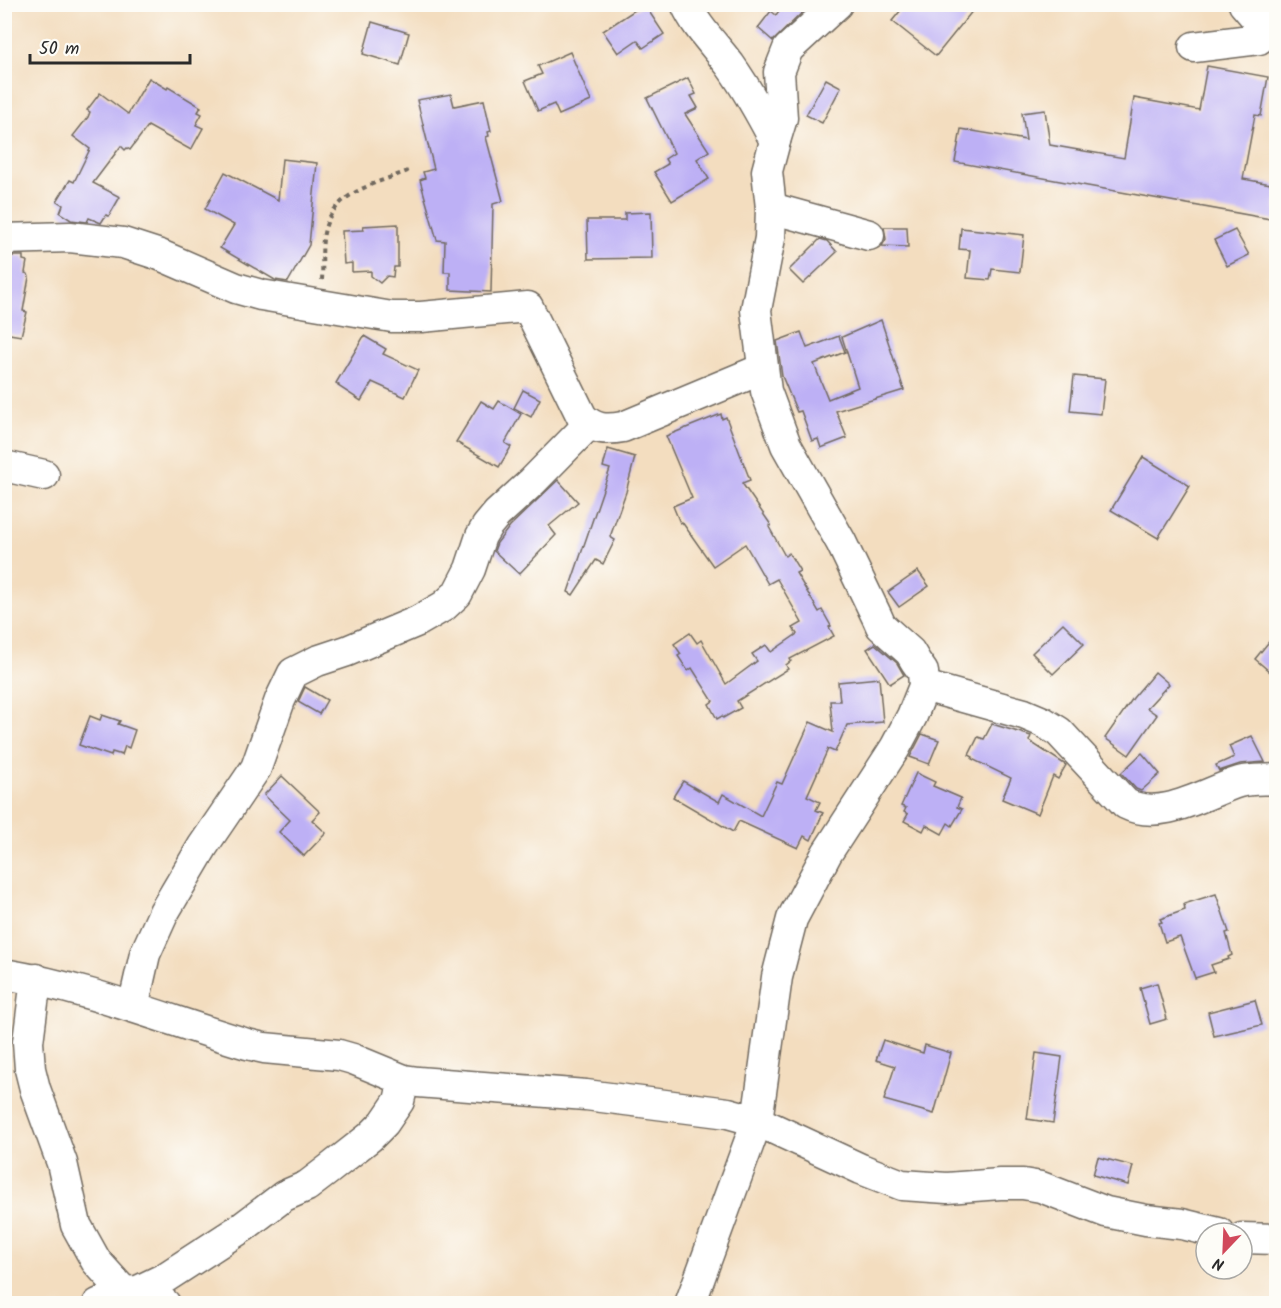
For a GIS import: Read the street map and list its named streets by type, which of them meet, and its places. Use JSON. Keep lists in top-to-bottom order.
{
  "scale_bar": "50 m",
  "north": "bottom left"
}
